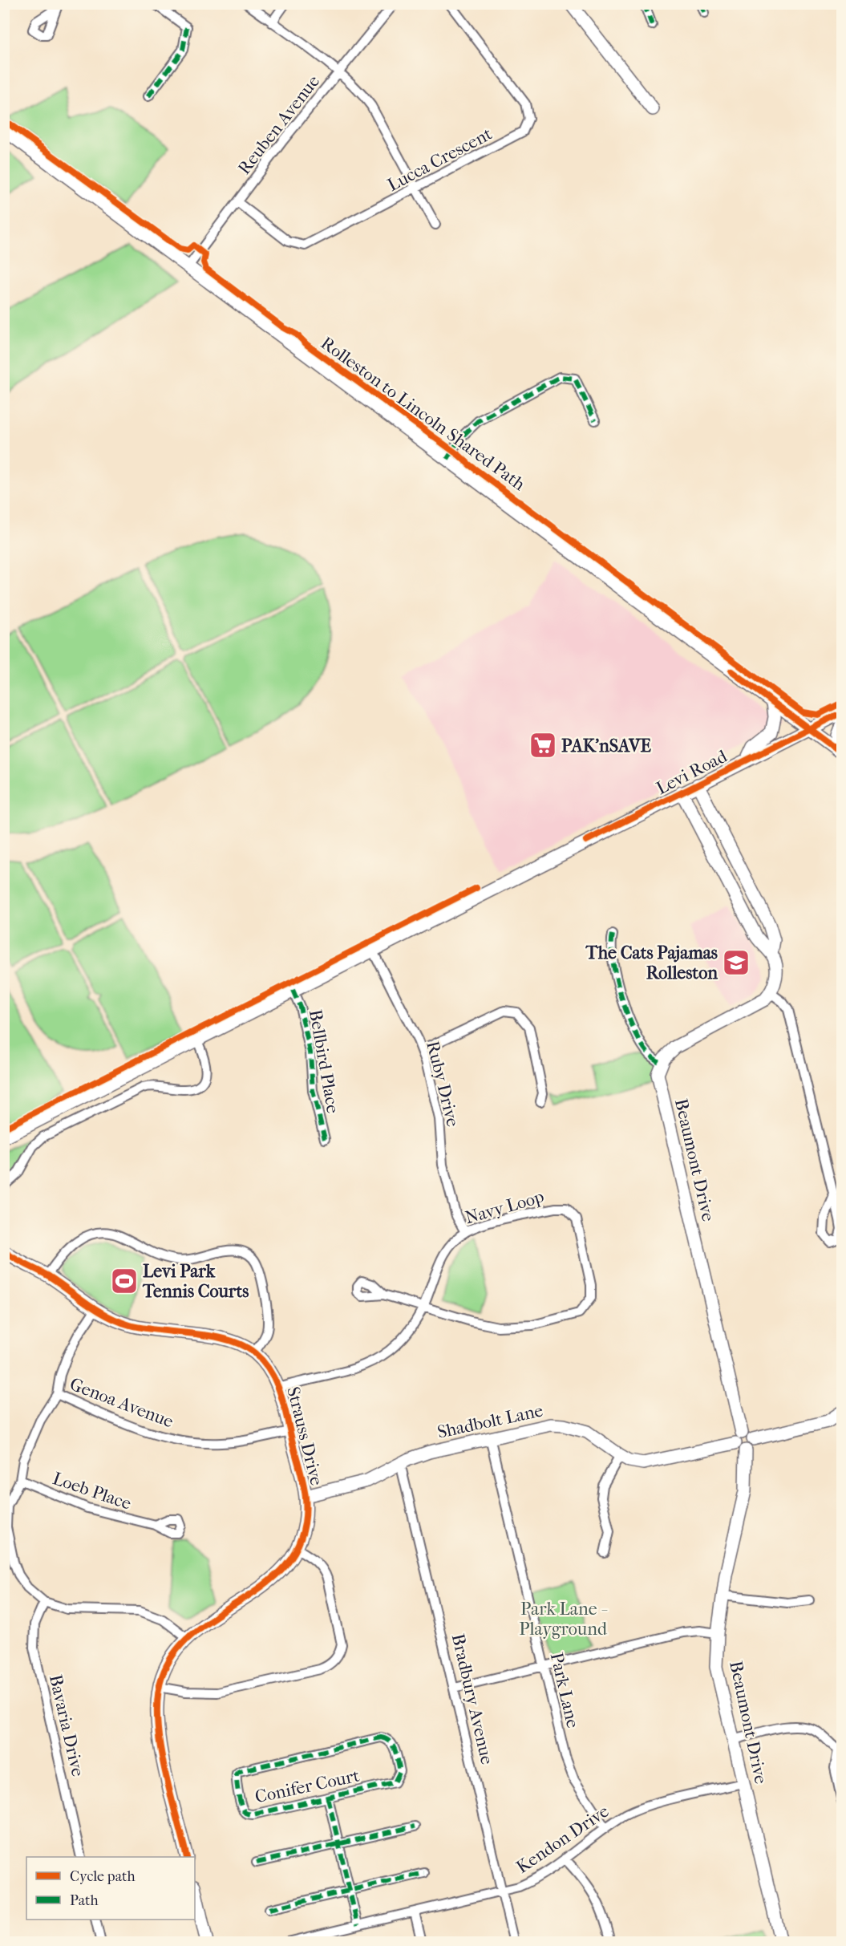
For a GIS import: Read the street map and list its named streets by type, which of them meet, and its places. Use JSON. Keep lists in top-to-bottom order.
{
  "streets": {
    "street": [
      "Reuben Avenue",
      "Lucca Crescent",
      "Levi Road",
      "Bellbird Place",
      "Ruby Drive",
      "Beaumont Drive",
      "Navy Loop",
      "Genoa Avenue",
      "Shadbolt Lane",
      "Strauss Drive",
      "Loeb Place",
      "Park Lane",
      "Bradbury Avenue",
      "Bavaria Drive",
      "Conifer Court",
      "Kendon Drive"
    ],
    "cycle path": ["Rolleston to Lincoln Shared Path"]
  },
  "crossings": [
    ["Reuben Avenue", "Lucca Crescent"],
    ["Levi Road", "Bellbird Place"],
    ["Levi Road", "Ruby Drive"],
    ["Ruby Drive", "Navy Loop"],
    ["Beaumont Drive", "Shadbolt Lane"],
    ["Beaumont Drive", "Kendon Drive"],
    ["Navy Loop", "Strauss Drive"],
    ["Genoa Avenue", "Strauss Drive"],
    ["Shadbolt Lane", "Strauss Drive"],
    ["Shadbolt Lane", "Park Lane"],
    ["Shadbolt Lane", "Bradbury Avenue"],
    ["Park Lane", "Kendon Drive"],
    ["Bradbury Avenue", "Kendon Drive"]
  ],
  "parks": ["Park Lane - Playground"],
  "places": {
    "supermarket": ["PAK'nSAVE"],
    "school or university": ["The Cats Pajamas Rolleston"],
    "sports": ["Levi Park Tennis Courts"]
  },
  "legend": ["Cycle path", "Path"]
}
